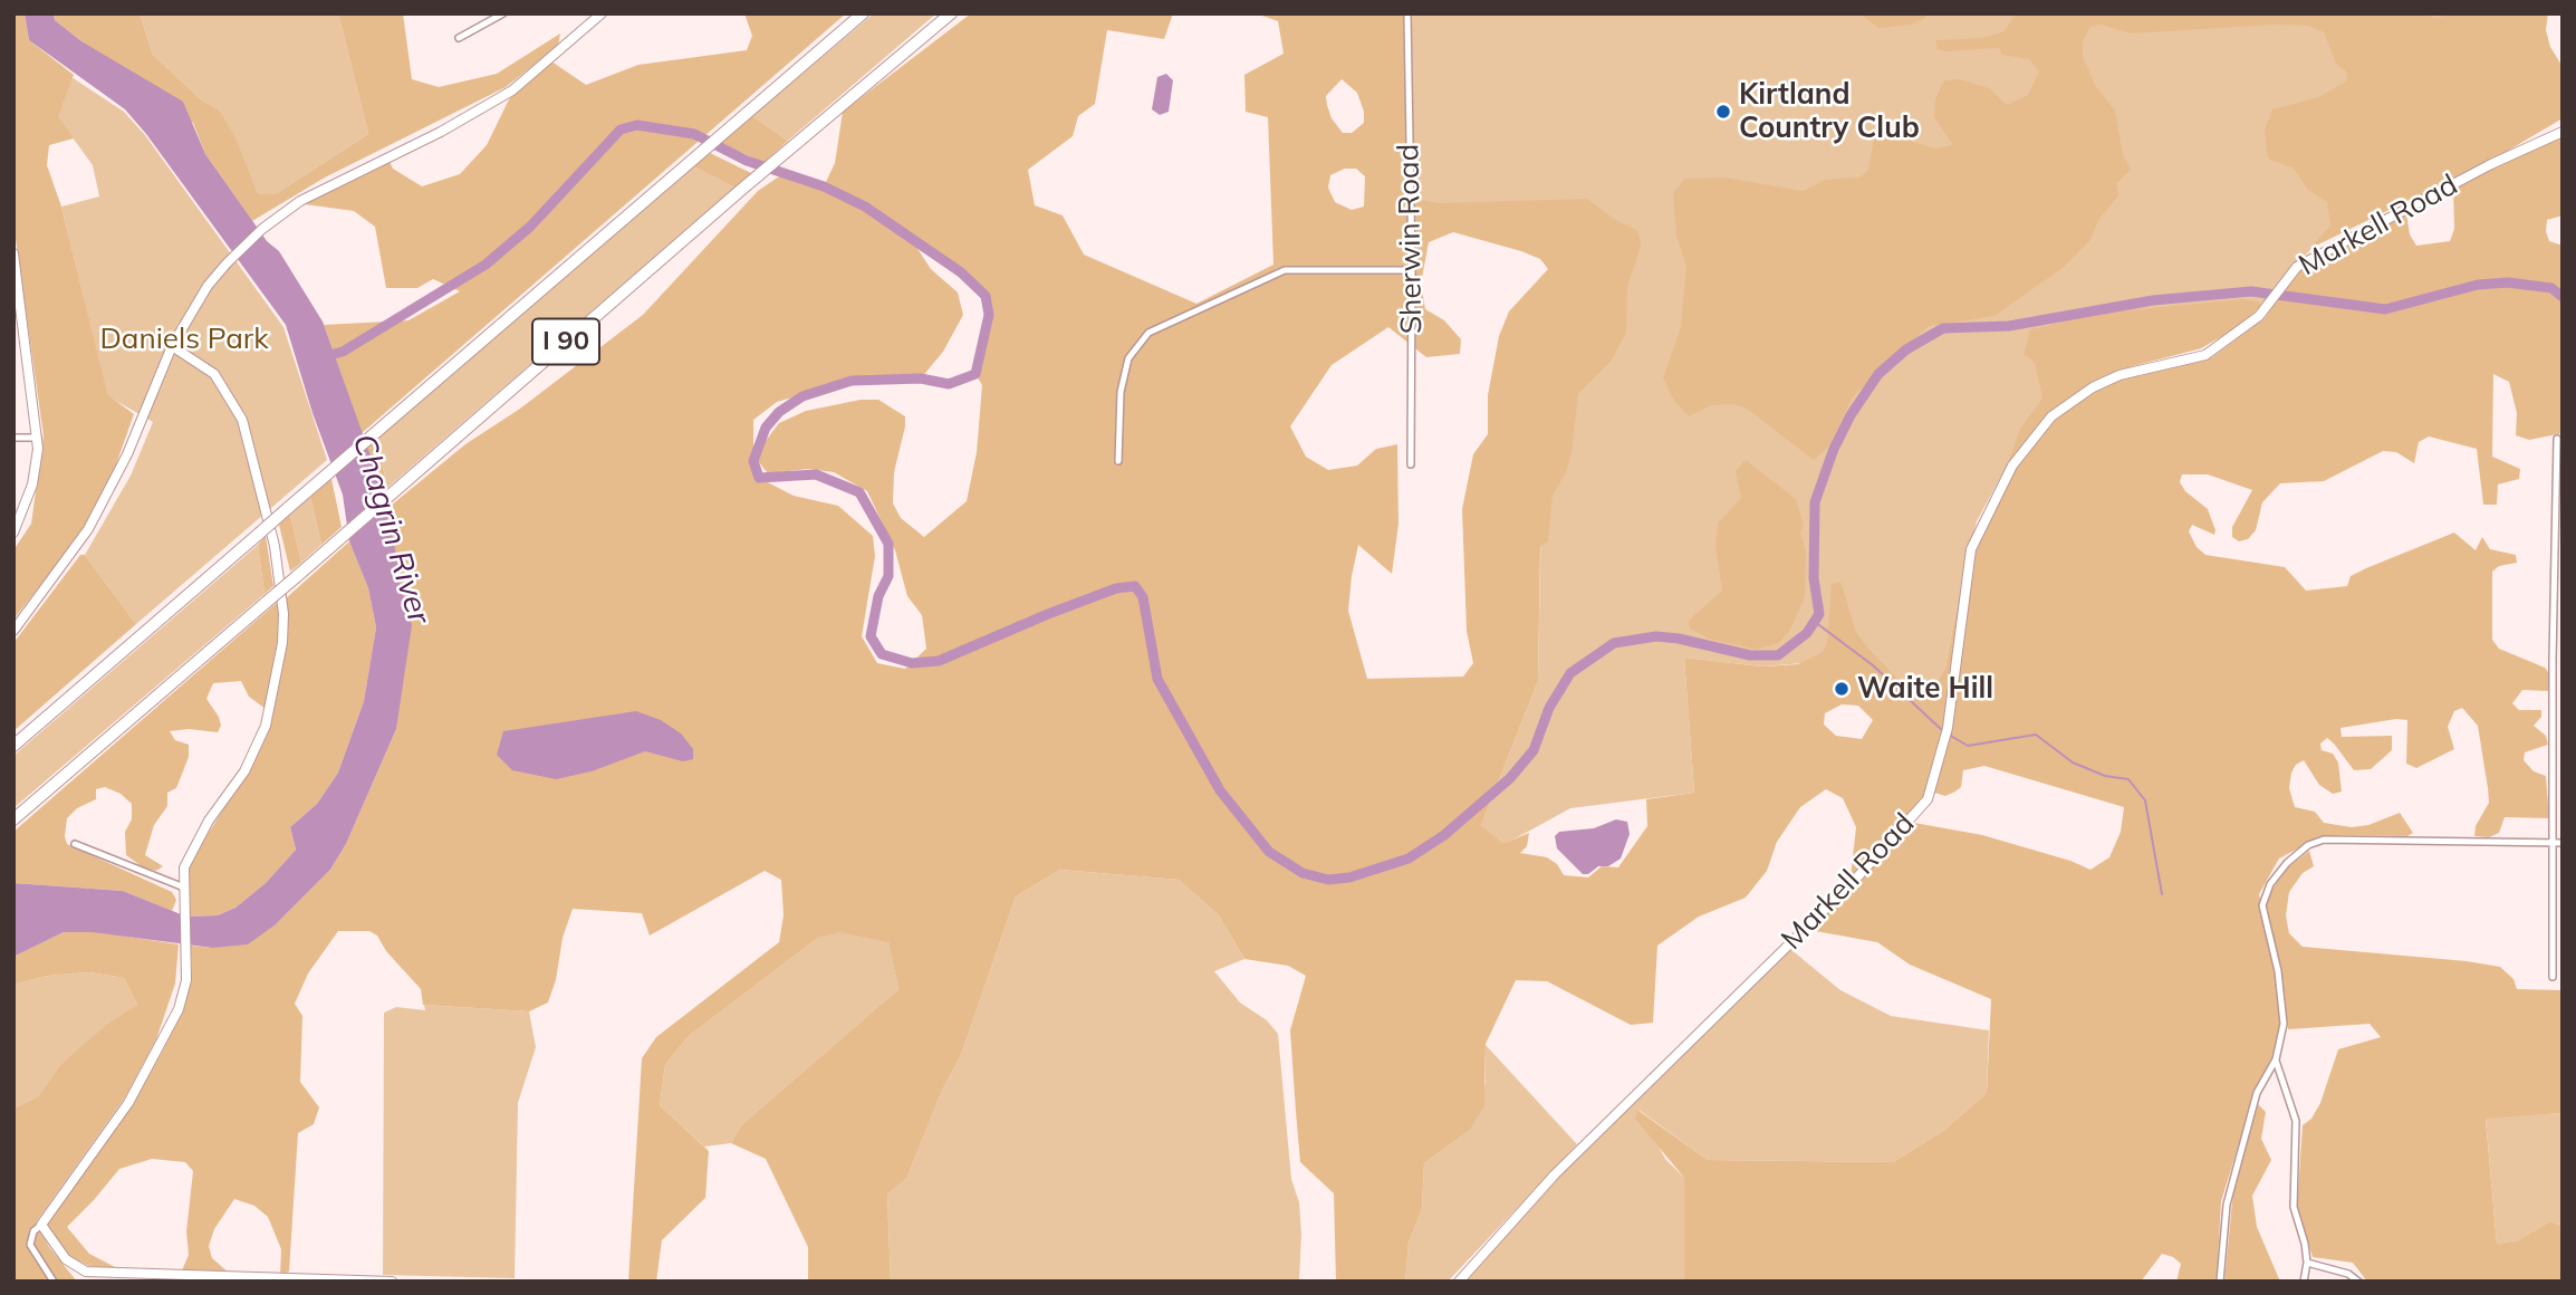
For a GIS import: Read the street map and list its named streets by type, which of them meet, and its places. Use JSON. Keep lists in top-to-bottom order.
{
  "streets": {
    "highway": ["I 90"],
    "street": ["Markell Road", "Sherwin Road"]
  },
  "water": ["Chagrin River"],
  "parks": ["Daniels Park"],
  "places": ["Kirtland Country Club", "Waite Hill"]
}
